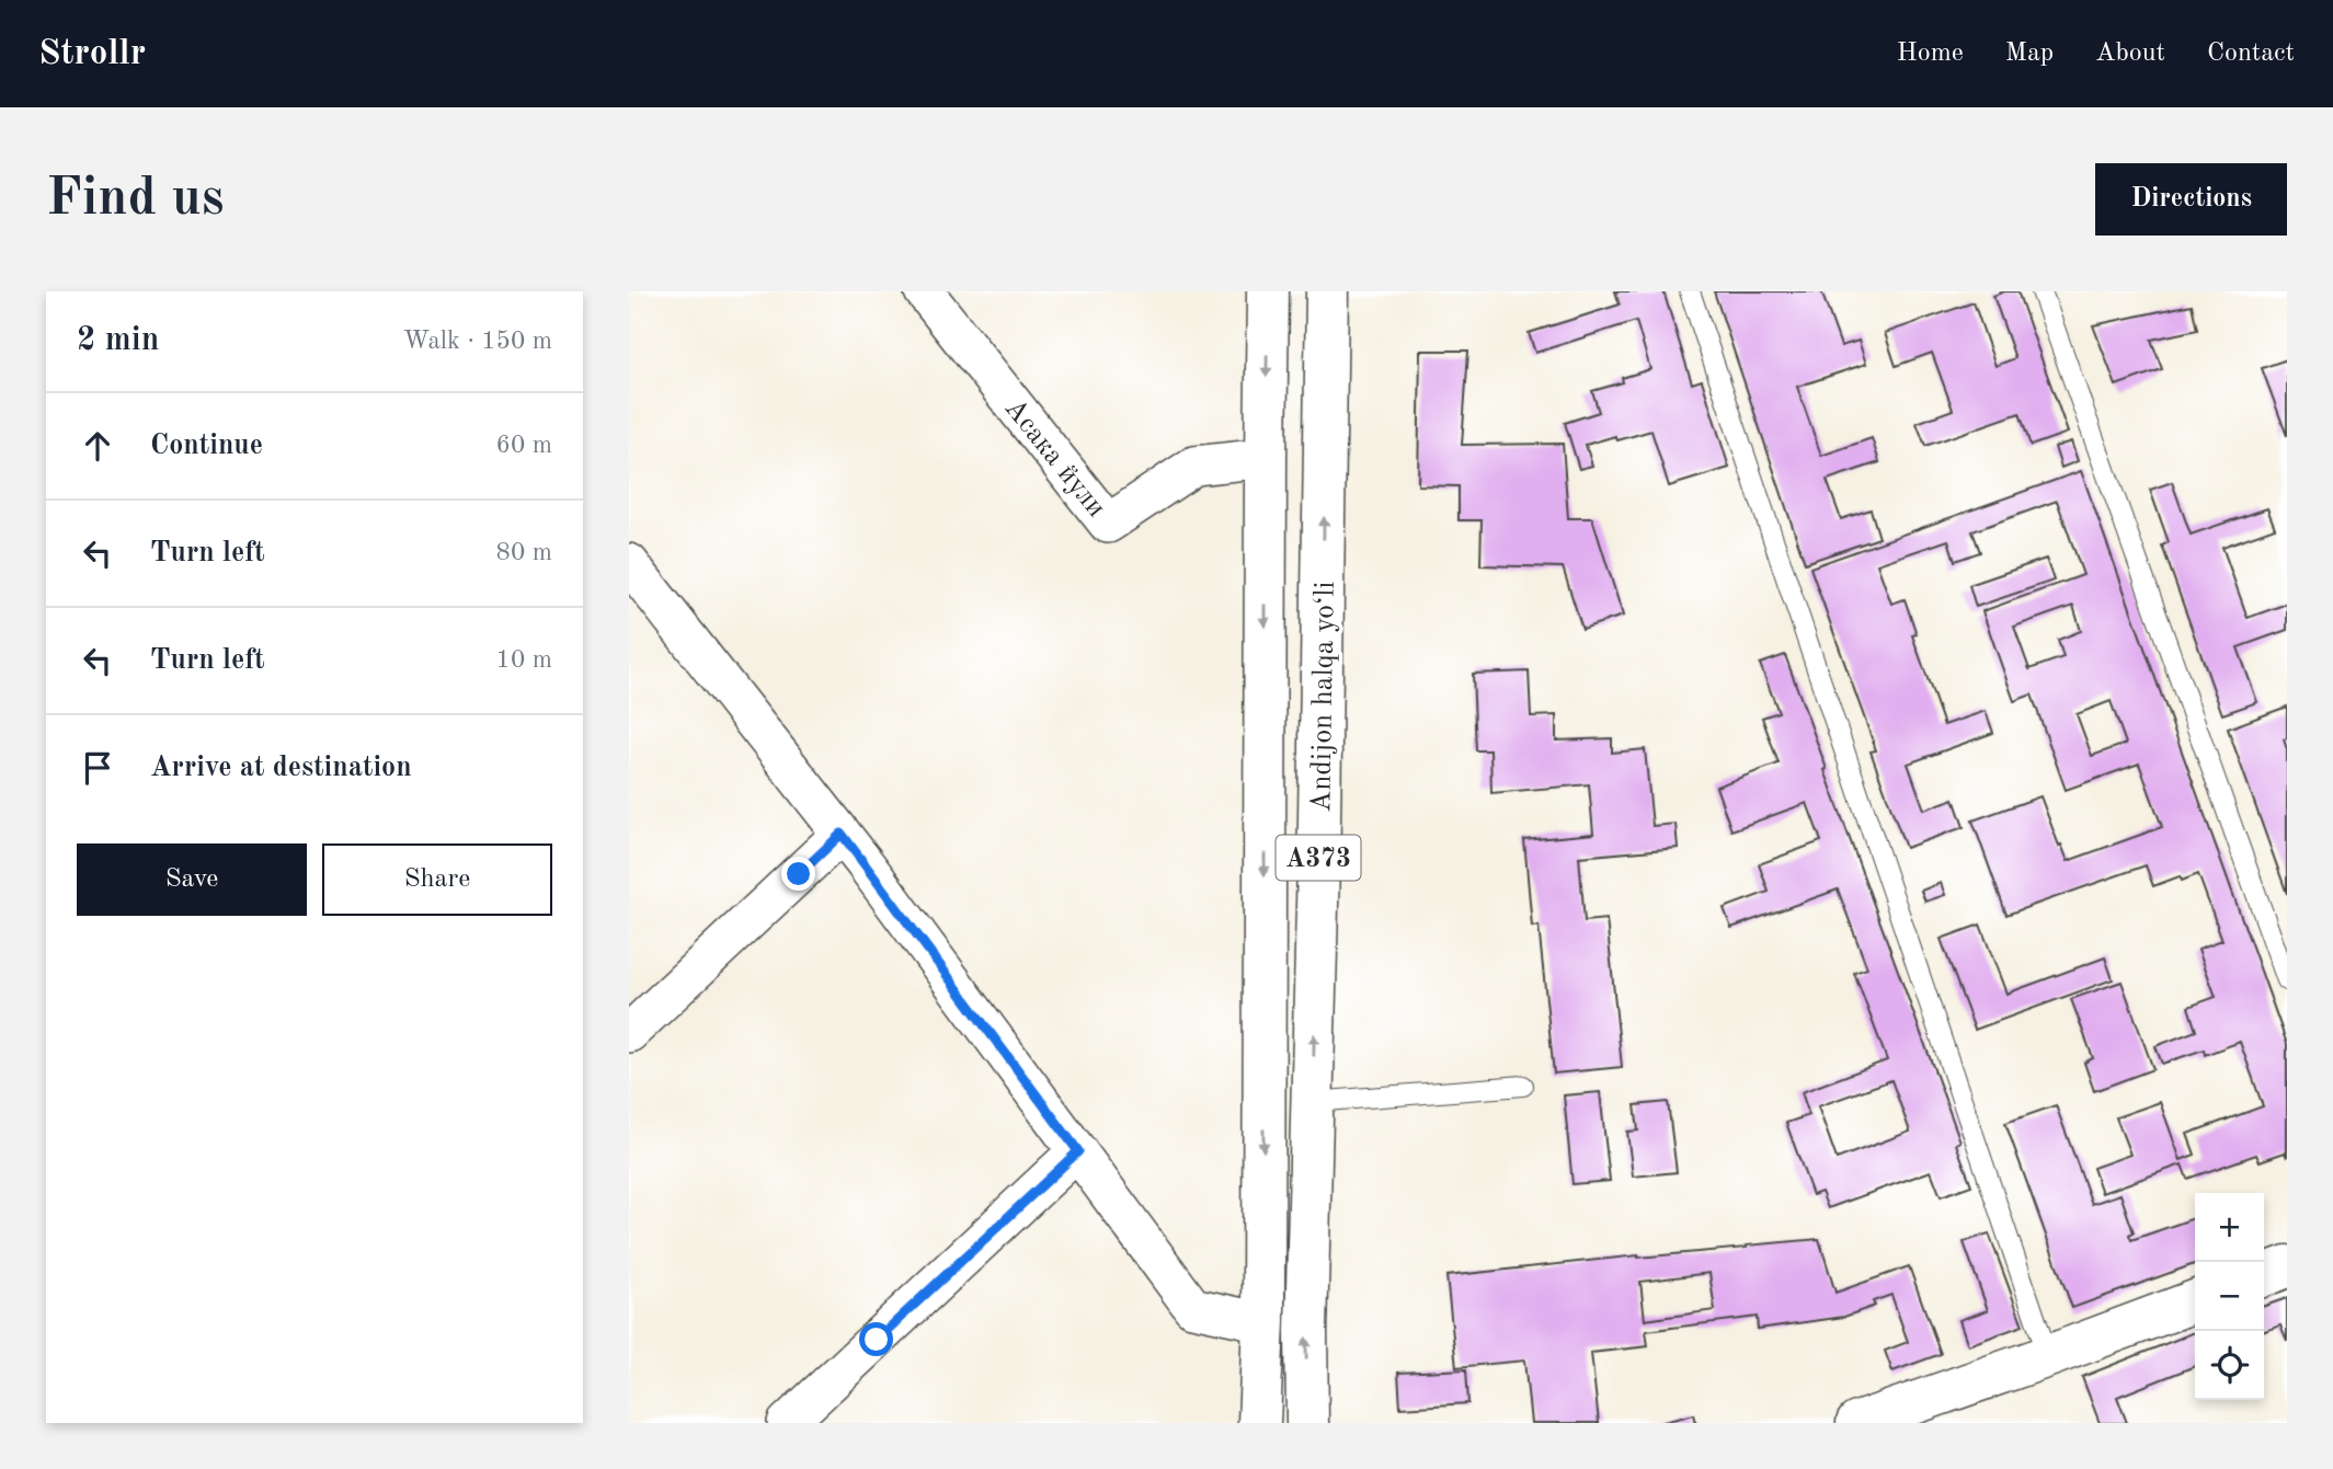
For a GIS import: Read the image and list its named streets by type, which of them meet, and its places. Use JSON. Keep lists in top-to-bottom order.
{
  "streets": {
    "main road": ["Andijon halqa yo‘li", "A373"],
    "street": ["Асака йули"]
  },
  "crossings": [
    ["Асака йули", "Andijon halqa yo‘li"]
  ],
  "page": {
    "header": "Strollr",
    "nav": [
      "Home",
      "Map",
      "About",
      "Contact"
    ],
    "buttons": [
      "Directions",
      ["Save", "Share"]
    ],
    "title": "Find us",
    "heading": ["2 min", "Walk · 150 m"],
    "list": [
      ["Continue", "60 m"],
      ["Turn left", "80 m"],
      ["Turn left", "10 m"],
      "Arrive at destination"
    ],
    "map_buttons": ["+", "−"]
  }
}
